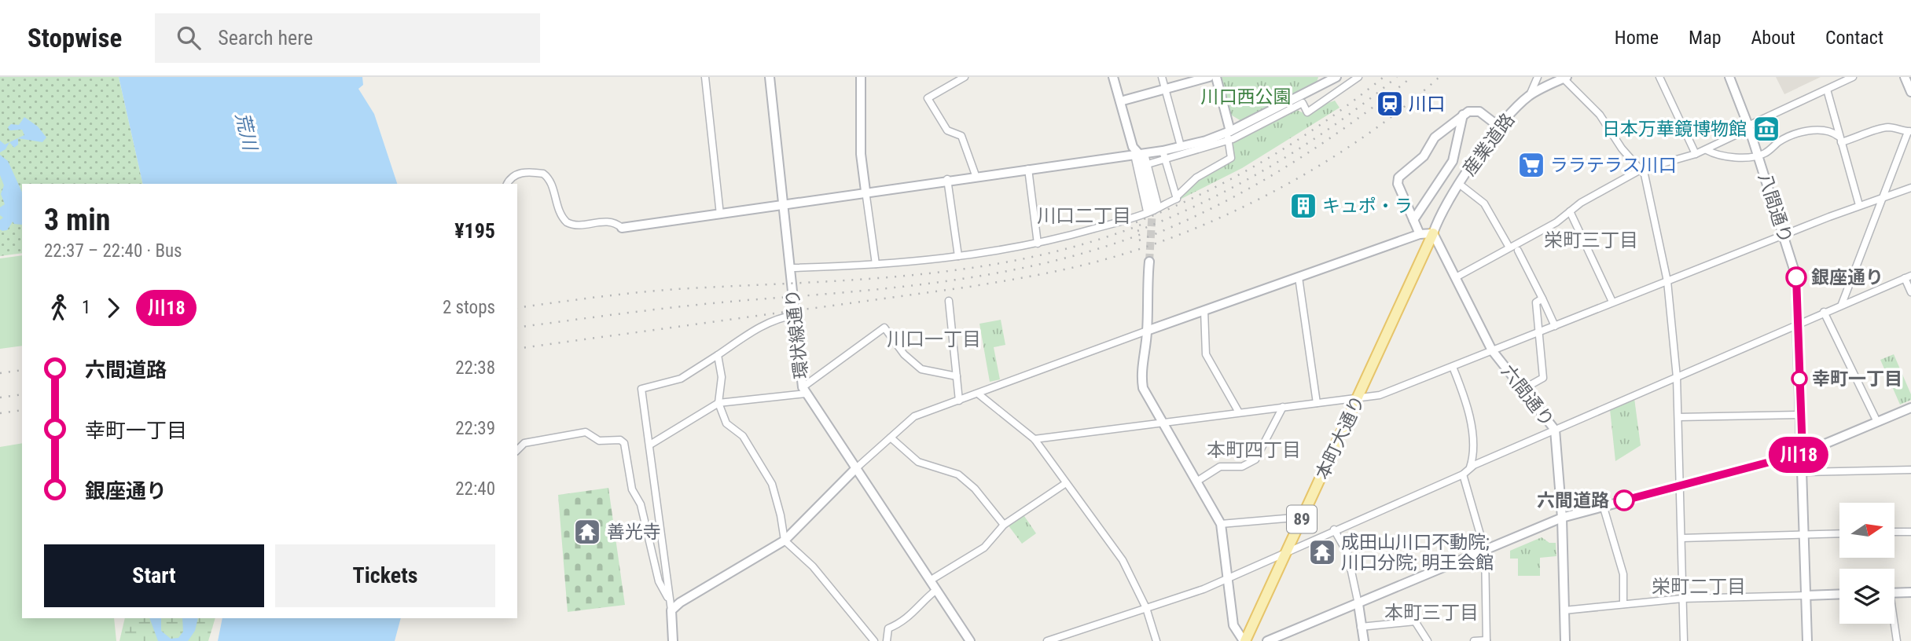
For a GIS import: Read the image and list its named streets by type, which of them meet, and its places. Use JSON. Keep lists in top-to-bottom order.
{
  "streets": {
    "main road": ["本町大通り", "89"],
    "street": [
      "産業道路",
      "八間通り",
      "環状線通り",
      "六間通り"
    ]
  },
  "crossings": [
    ["産業道路", "六間通り"],
    ["産業道路", "本町大通り"],
    ["六間通り", "本町大通り"]
  ],
  "districts": [
    "川口二丁目",
    "栄町三丁目",
    "川口一丁目",
    "本町四丁目",
    "栄町二丁目",
    "本町三丁目"
  ],
  "water": ["荒川"],
  "parks": ["川口西公園"],
  "places": {
    "station": ["川口"],
    "museum": ["日本万華鏡博物館"],
    "supermarket": ["ララテラス川口"],
    "building": ["キュポ・ラ"],
    "other": ["銀座通り", "幸町一丁目", "六間道路"],
    "temple": ["善光寺", "成田山川口不動院; 川口分院; 明王会館"]
  },
  "lines": ["bus line 川18"],
  "north": "right",
  "page": {
    "header": "Stopwise",
    "search": "Search here",
    "nav": [
      "Home",
      "Map",
      "About",
      "Contact"
    ],
    "on_map": "川18",
    "heading": ["3 min", "22:37 – 22:40 · Bus", "¥195"],
    "legs": ["1", "川18", "2 stops"],
    "list": [
      {
        "name": "六間道路",
        "value": "22:38"
      },
      {
        "name": "幸町一丁目",
        "value": "22:39"
      },
      {
        "name": "銀座通り",
        "value": "22:40"
      }
    ],
    "buttons": ["Start", "Tickets"]
  }
}
